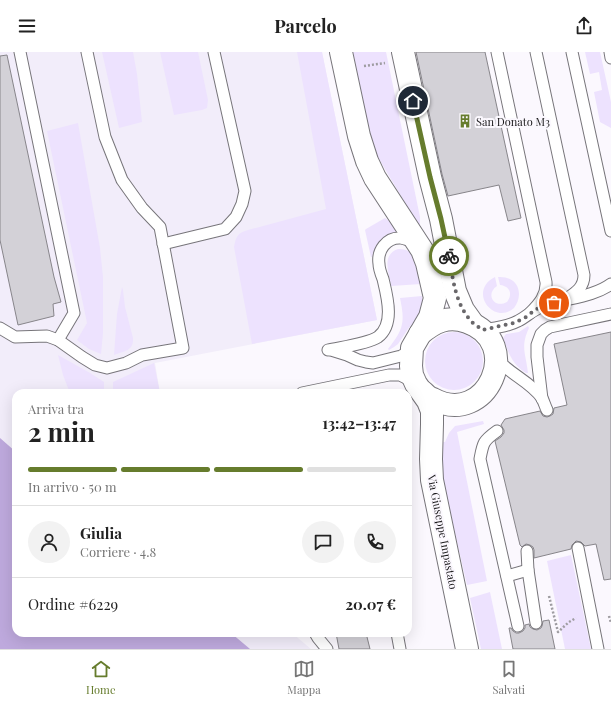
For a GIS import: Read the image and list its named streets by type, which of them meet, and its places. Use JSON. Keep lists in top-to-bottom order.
{
  "streets": {
    "street": ["Via Giuseppe Impastato"]
  },
  "places": {
    "building": ["San Donato M3"]
  },
  "page": {
    "header": "Parcelo",
    "heading": ["2 min", "Arriva tra", "13:42–13:47"],
    "panel": [
      "Giulia",
      "Corriere · 4.8",
      "Ordine #6229",
      "20.07 €"
    ],
    "bar": "In arrivo · 50 m",
    "tabs": ["Home", "Mappa", "Salvati"]
  }
}
